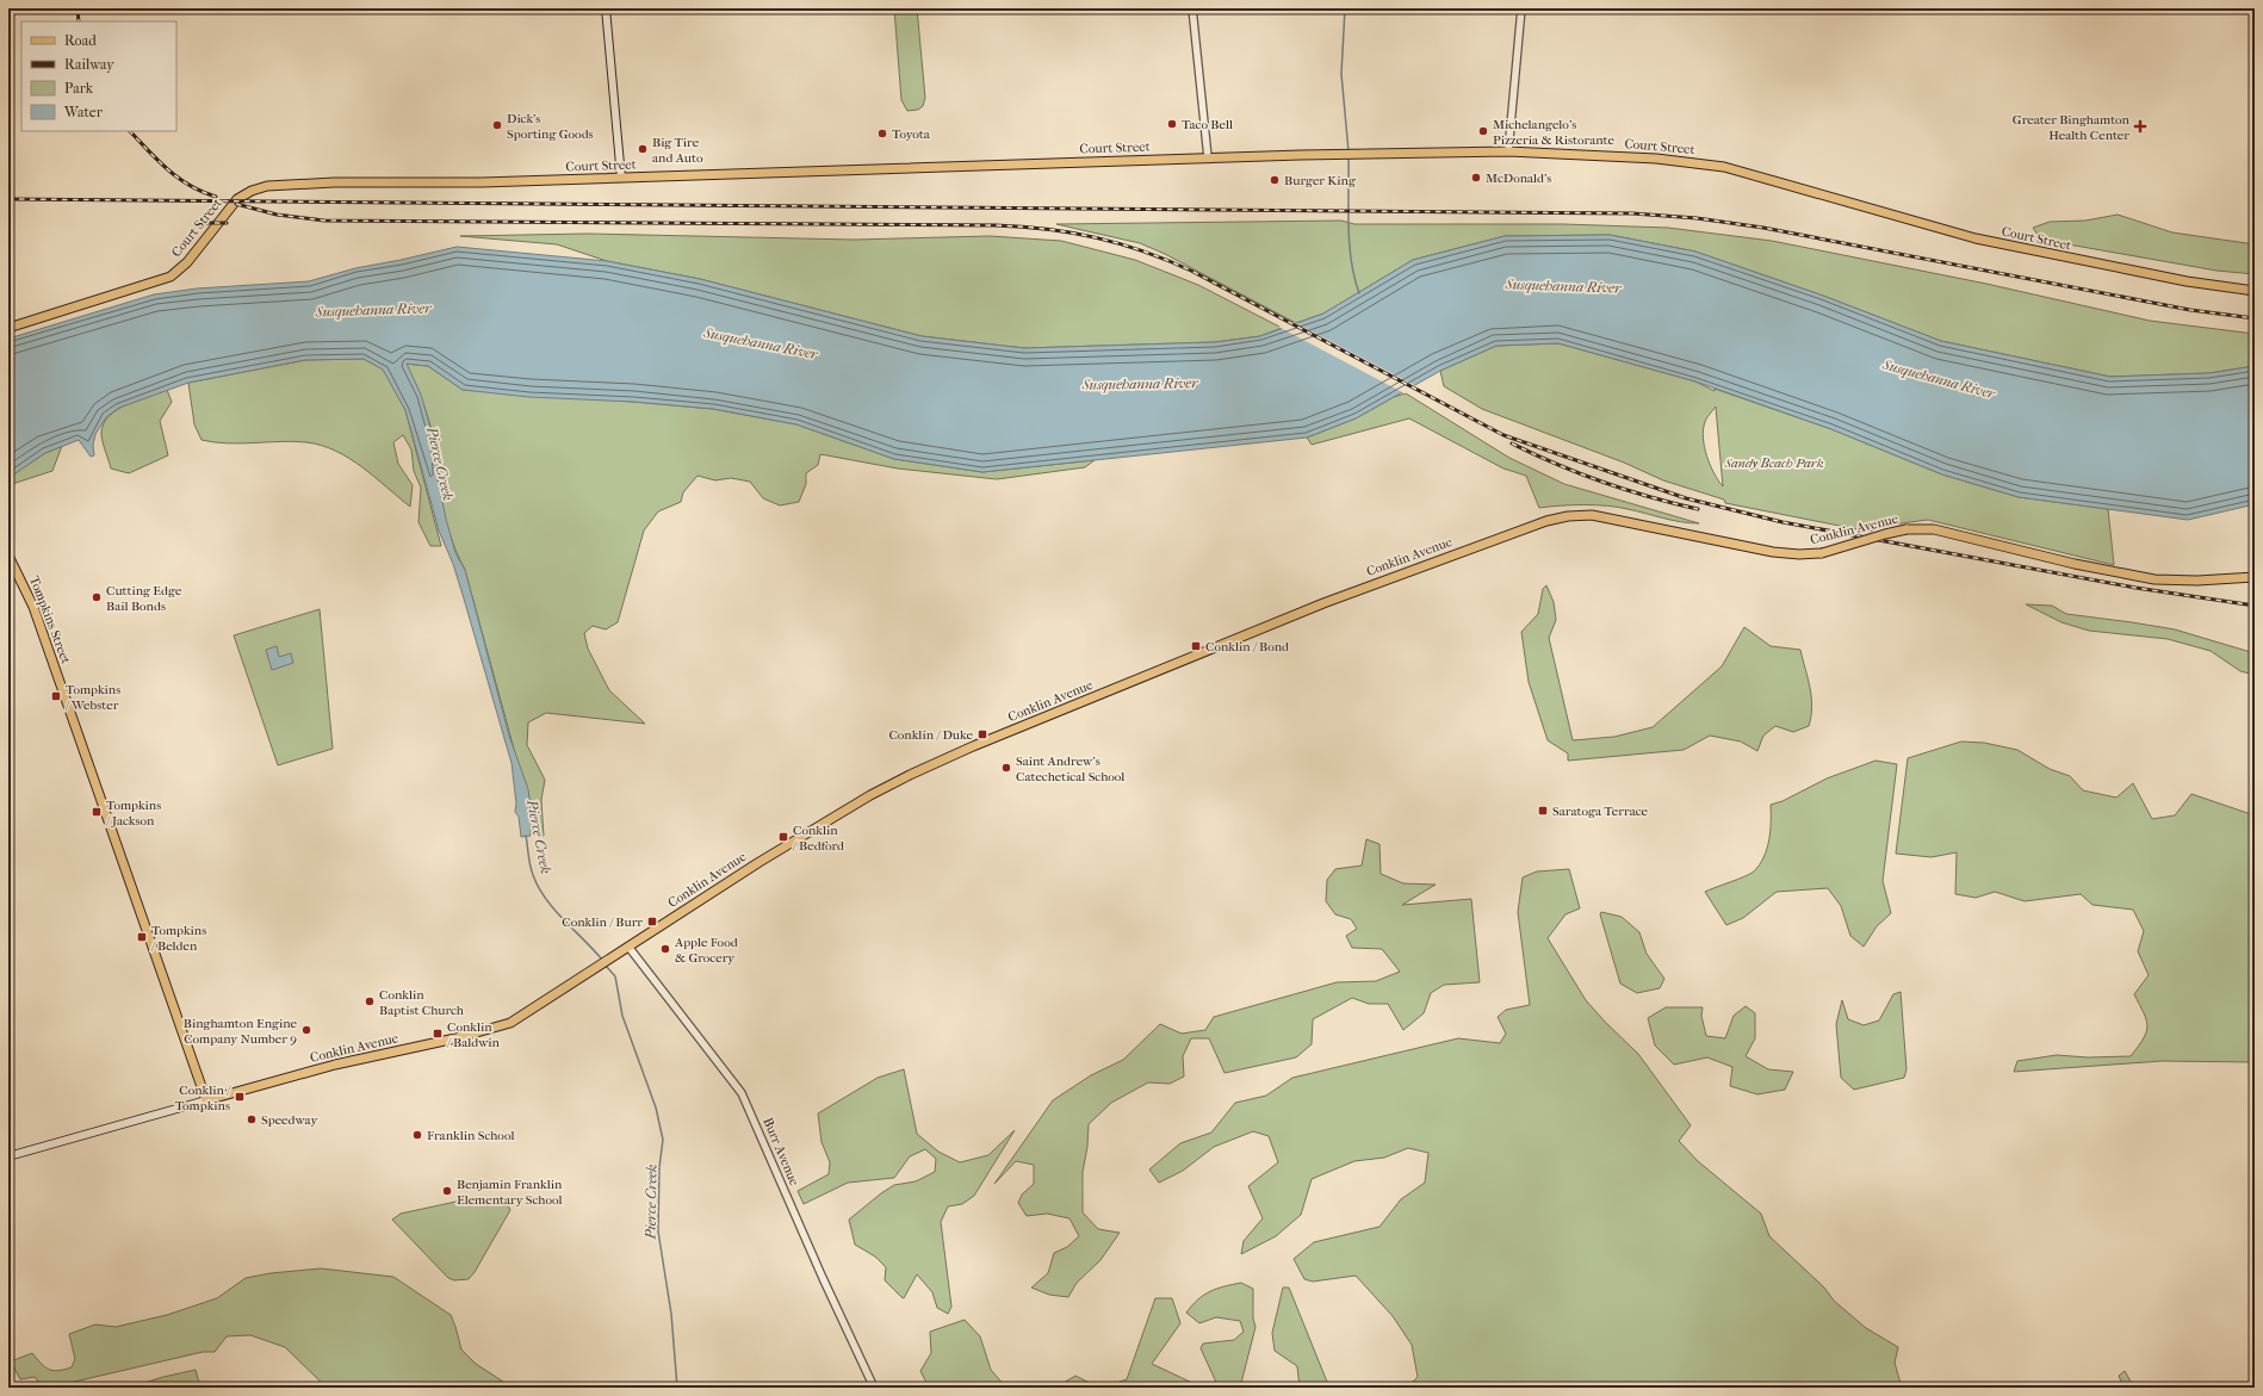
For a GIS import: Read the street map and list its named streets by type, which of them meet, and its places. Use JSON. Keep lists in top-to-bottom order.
{
  "streets": {
    "main road": ["Court Street", "Conklin Avenue", "Tompkins Street"],
    "street": ["Burr Avenue"]
  },
  "crossings": [
    ["Conklin Avenue", "Tompkins Street"],
    ["Conklin Avenue", "Burr Avenue"]
  ],
  "water": ["Susquehanna River", "Pierce Creek"],
  "parks": ["Sandy Beach Park"],
  "places": {
    "other": [
      "Taco Bell",
      "Dick's Sporting Goods",
      "Michelangelo's Pizzeria & Ristorante",
      "Toyota",
      "Big Tire and Auto",
      "McDonald's",
      "Burger King",
      "Cutting Edge Bail Bonds",
      "Saint Andrew's Catechetical School",
      "Apple Food & Grocery",
      "Conklin Baptist Church",
      "Binghamton Engine Company Number 9",
      "Speedway",
      "Franklin School",
      "Benjamin Franklin Elementary School"
    ],
    "health": ["Greater Binghamton Health Center"],
    "transit": [
      "Conklin / Bond",
      "Tompkins / Webster",
      "Conklin / Duke",
      "Saratoga Terrace",
      "Tompkins / Jackson",
      "Conklin / Bedford",
      "Conklin / Burr",
      "Tompkins / Belden",
      "Conklin / Baldwin",
      "Conklin / Tompkins"
    ]
  },
  "legend": [
    "Road",
    "Railway",
    "Park",
    "Water"
  ]
}
